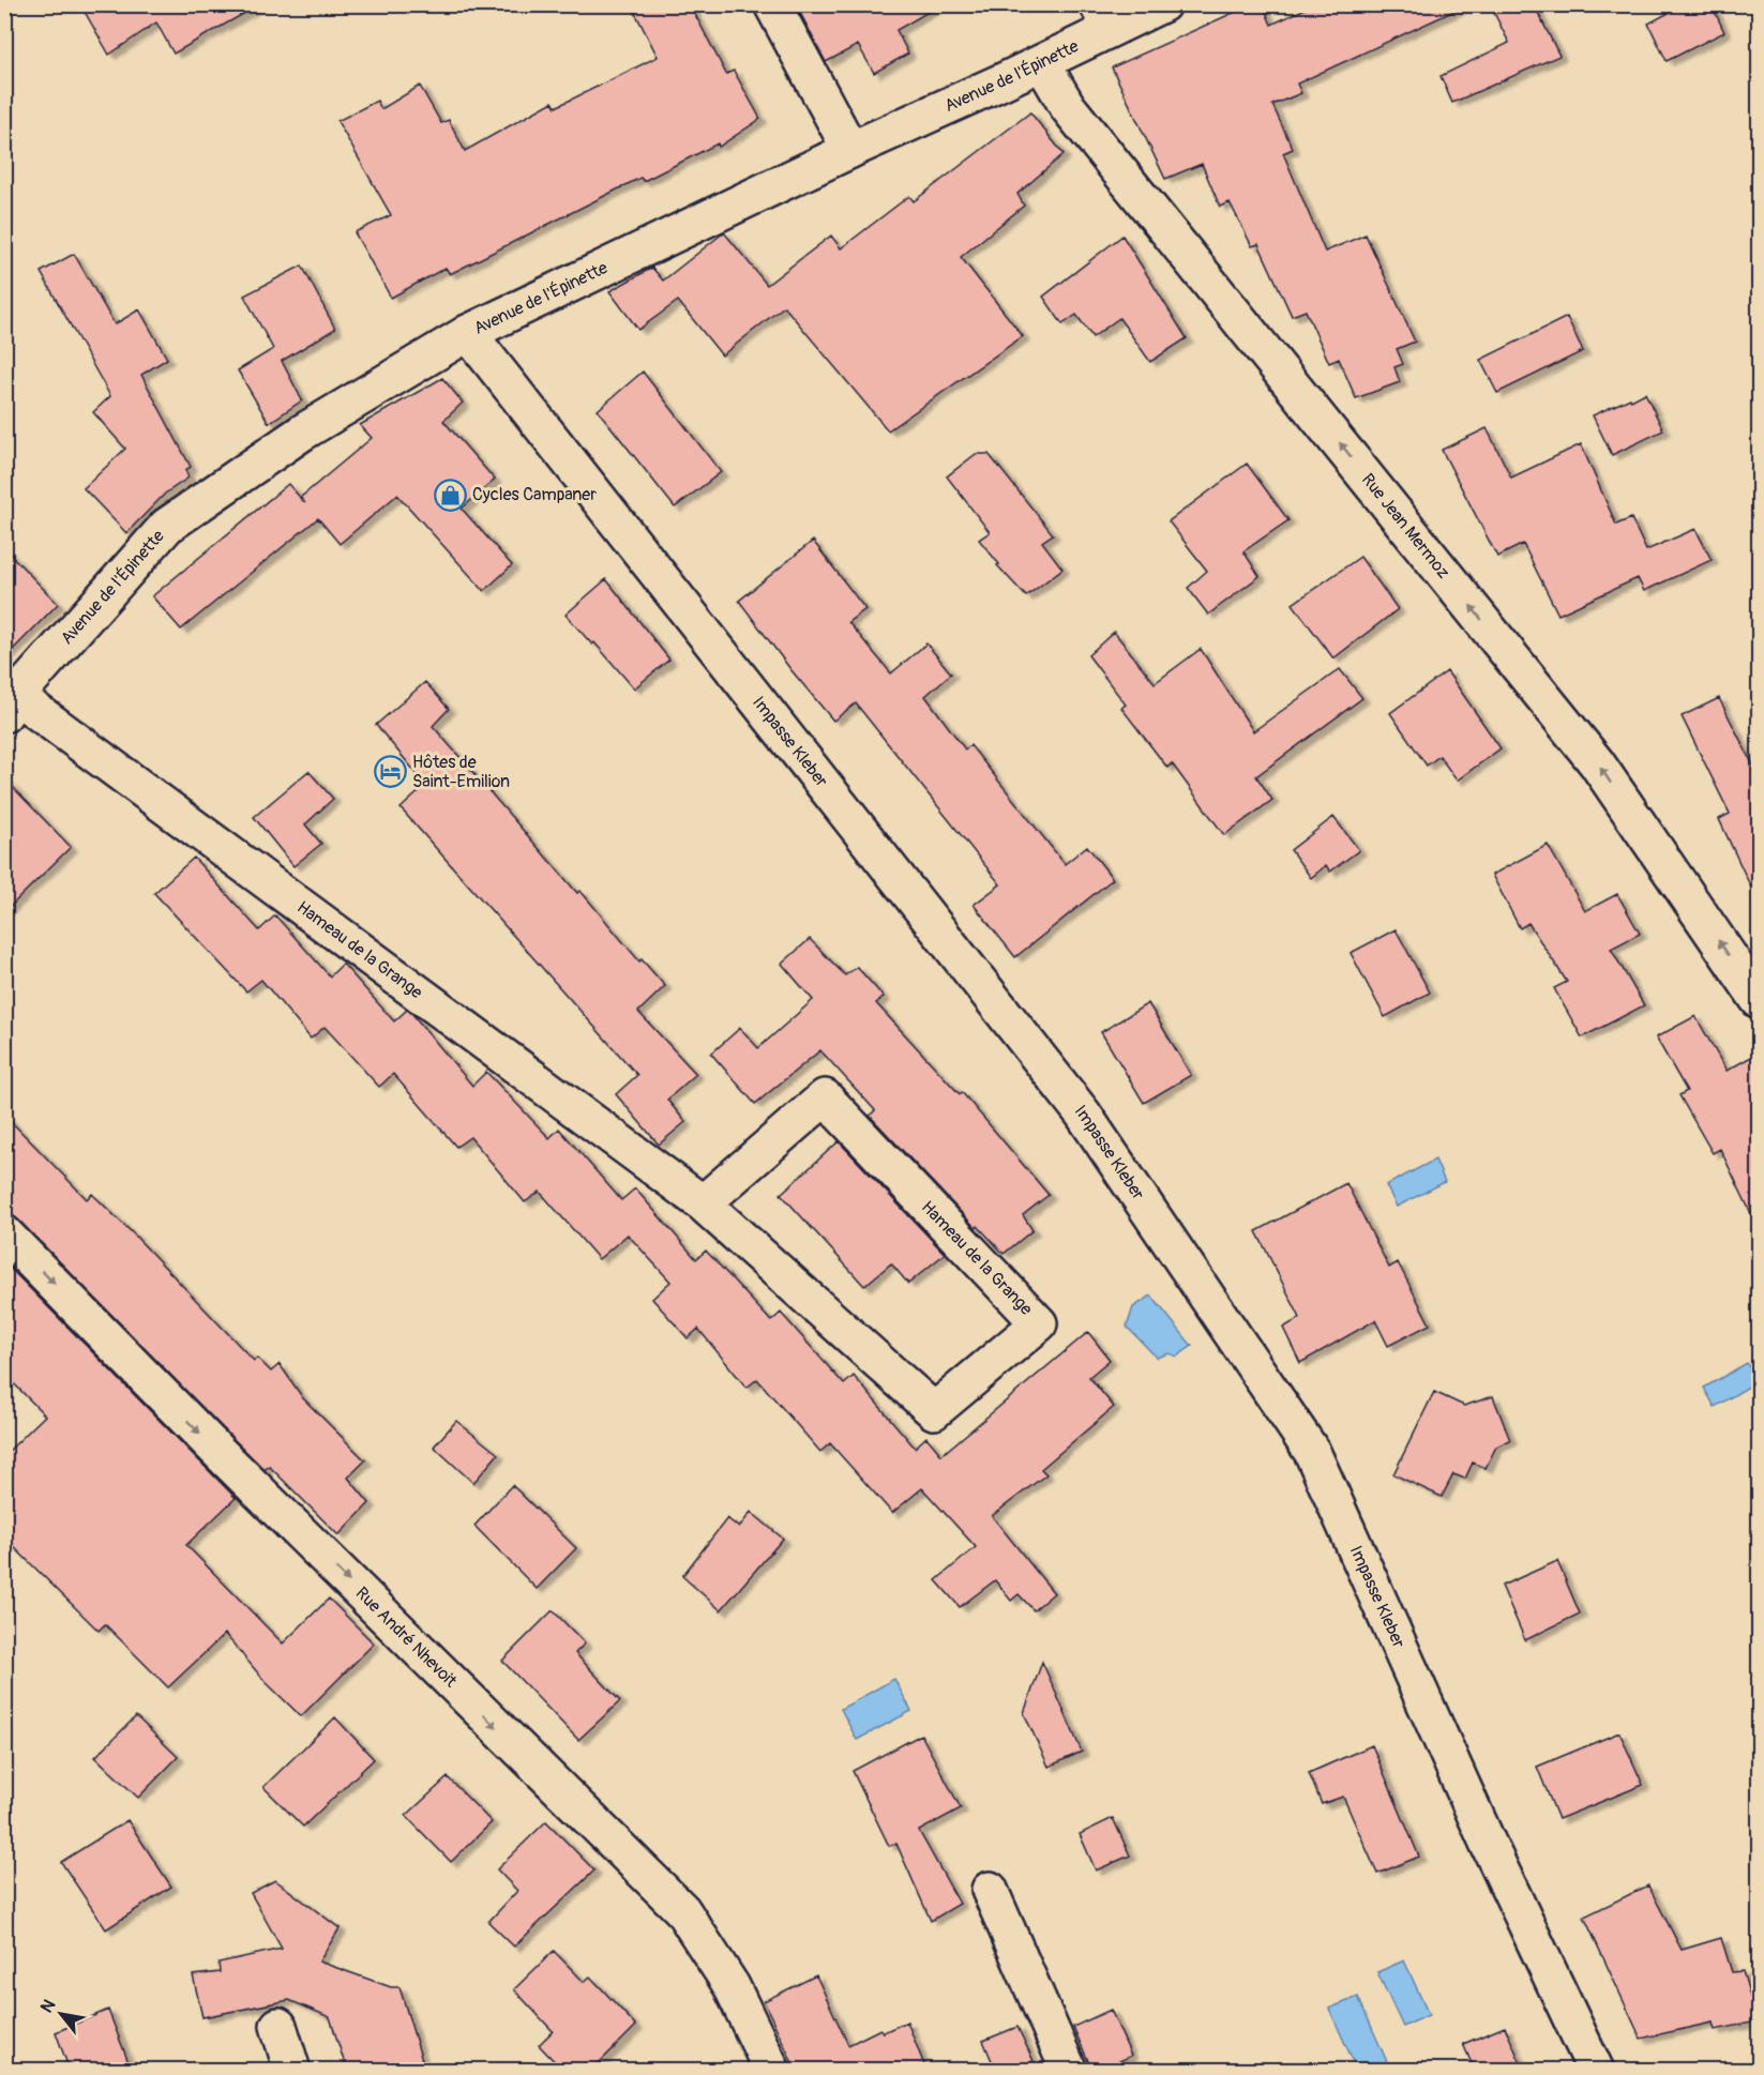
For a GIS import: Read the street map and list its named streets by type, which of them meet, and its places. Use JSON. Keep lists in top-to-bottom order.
{
  "streets": {
    "street": [
      "Avenue de l'Épinette",
      "Rue Jean Mermoz",
      "Impasse Kleber",
      "Hameau de la Grange",
      "Rue André Nhevoit"
    ]
  },
  "crossings": [
    ["Avenue de l'Épinette", "Rue Jean Mermoz"],
    ["Avenue de l'Épinette", "Impasse Kleber"],
    ["Avenue de l'Épinette", "Hameau de la Grange"]
  ],
  "one_way": ["Rue Jean Mermoz", "Rue André Nhevoit"],
  "places": {
    "shop": ["Cycles Campaner"],
    "hotel": ["Hôtes de Saint-Emilion"]
  },
  "north": "top left"
}
